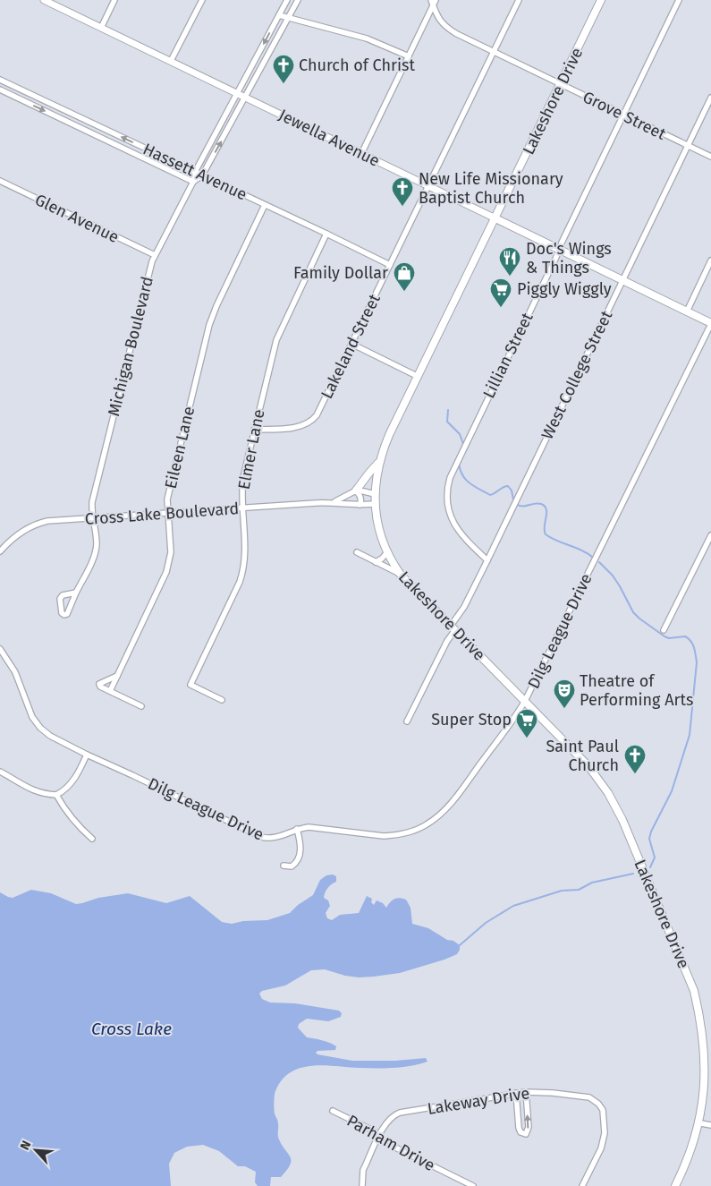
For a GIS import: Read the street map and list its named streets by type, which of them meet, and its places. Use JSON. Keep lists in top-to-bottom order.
{
  "streets": {
    "main road": ["Lakeshore Drive", "Jewella Avenue"],
    "street": [
      "Grove Street",
      "Hassett Avenue",
      "Glen Avenue",
      "Michigan Boulevard",
      "Lakeland Street",
      "Lillian Street",
      "West College Street",
      "Eileen Lane",
      "Elmer Lane",
      "Cross Lake Boulevard",
      "Dilg League Drive",
      "Lakeway Drive",
      "Parham Drive"
    ]
  },
  "crossings": [
    ["Lakeshore Drive", "Grove Street"],
    ["Lakeshore Drive", "Jewella Avenue"],
    ["Lakeshore Drive", "West College Street"],
    ["Lakeshore Drive", "Cross Lake Boulevard"],
    ["Lakeshore Drive", "Dilg League Drive"],
    ["Grove Street", "Lakeland Street"],
    ["Grove Street", "Lillian Street"],
    ["Grove Street", "West College Street"],
    ["Jewella Avenue", "Michigan Boulevard"],
    ["Jewella Avenue", "Lakeland Street"],
    ["Jewella Avenue", "Lillian Street"],
    ["Jewella Avenue", "West College Street"],
    ["Jewella Avenue", "Dilg League Drive"],
    ["Hassett Avenue", "Michigan Boulevard"],
    ["Hassett Avenue", "Lakeland Street"],
    ["Hassett Avenue", "Eileen Lane"],
    ["Hassett Avenue", "Elmer Lane"],
    ["Glen Avenue", "Michigan Boulevard"],
    ["Michigan Boulevard", "Cross Lake Boulevard"],
    ["Lakeland Street", "Elmer Lane"],
    ["Lillian Street", "West College Street"],
    ["Eileen Lane", "Cross Lake Boulevard"],
    ["Elmer Lane", "Cross Lake Boulevard"],
    ["Lakeway Drive", "Parham Drive"]
  ],
  "water": ["Cross Lake"],
  "places": {
    "church": ["Church of Christ", "New Life Missionary Baptist Church", "Saint Paul Church"],
    "restaurant": ["Doc's Wings & Things"],
    "shop": ["Family Dollar"],
    "supermarket": ["Piggly Wiggly", "Super Stop"],
    "theatre": ["Theatre of Performing Arts"]
  },
  "north": "top left"
}
